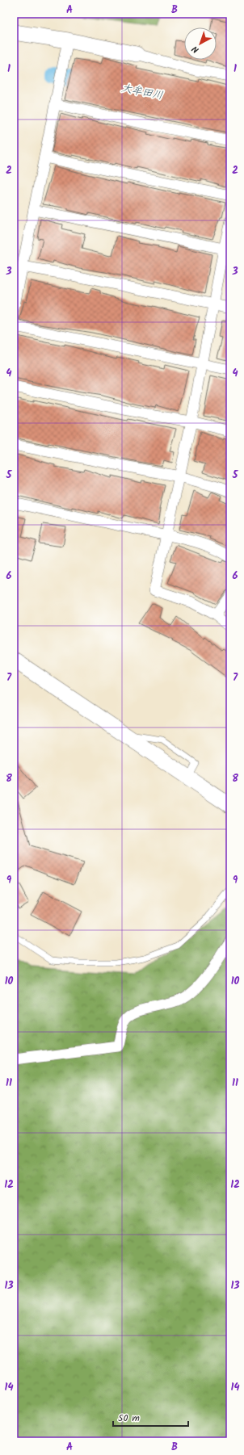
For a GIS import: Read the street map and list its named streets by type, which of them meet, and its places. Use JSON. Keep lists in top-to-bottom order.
{
  "water": ["大牟田川"],
  "scale_bar": "50 m",
  "north": "bottom left",
  "grid": {
    "columns": ["A", "B"],
    "rows": [
      "1",
      "2",
      "3",
      "4",
      "5",
      "6",
      "7",
      "8",
      "9",
      "10",
      "11",
      "12",
      "13",
      "14"
    ]
  }
}
